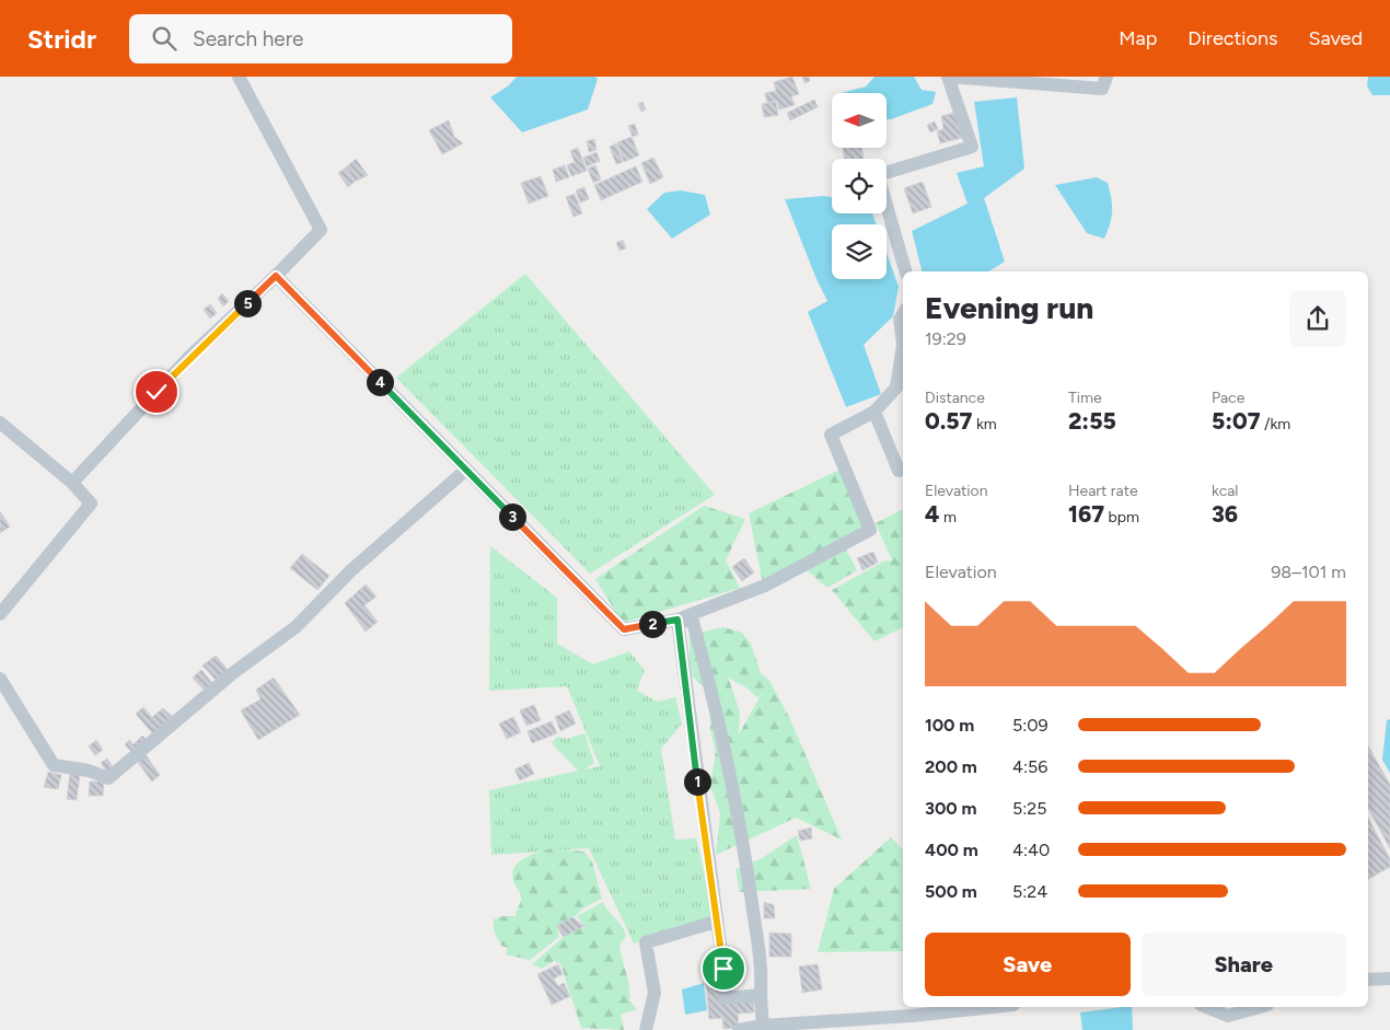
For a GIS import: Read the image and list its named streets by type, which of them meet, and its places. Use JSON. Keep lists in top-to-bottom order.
{
  "north": "left",
  "page": {
    "header": "Stridr",
    "search": "Search here",
    "nav": ["Map", "Directions", "Saved"],
    "heading": ["Evening run", "19:29"],
    "pins": [
      "5",
      "4",
      "3",
      "2",
      "1"
    ],
    "stats": [
      ["Distance", "0.57 km"],
      ["Time", "2:55"],
      ["Pace", "5:07 /km"],
      ["Elevation", "4 m"],
      ["Heart rate", "167 bpm"],
      ["kcal", "36"]
    ],
    "chart": ["Elevation", "98–101 m"],
    "list": [
      {
        "name": "100 m",
        "note": "5:09"
      },
      {
        "name": "200 m",
        "note": "4:56"
      },
      {
        "name": "300 m",
        "note": "5:25"
      },
      {
        "name": "400 m",
        "note": "4:40"
      },
      {
        "name": "500 m",
        "note": "5:24"
      }
    ],
    "buttons": ["Save", "Share"]
  }
}
